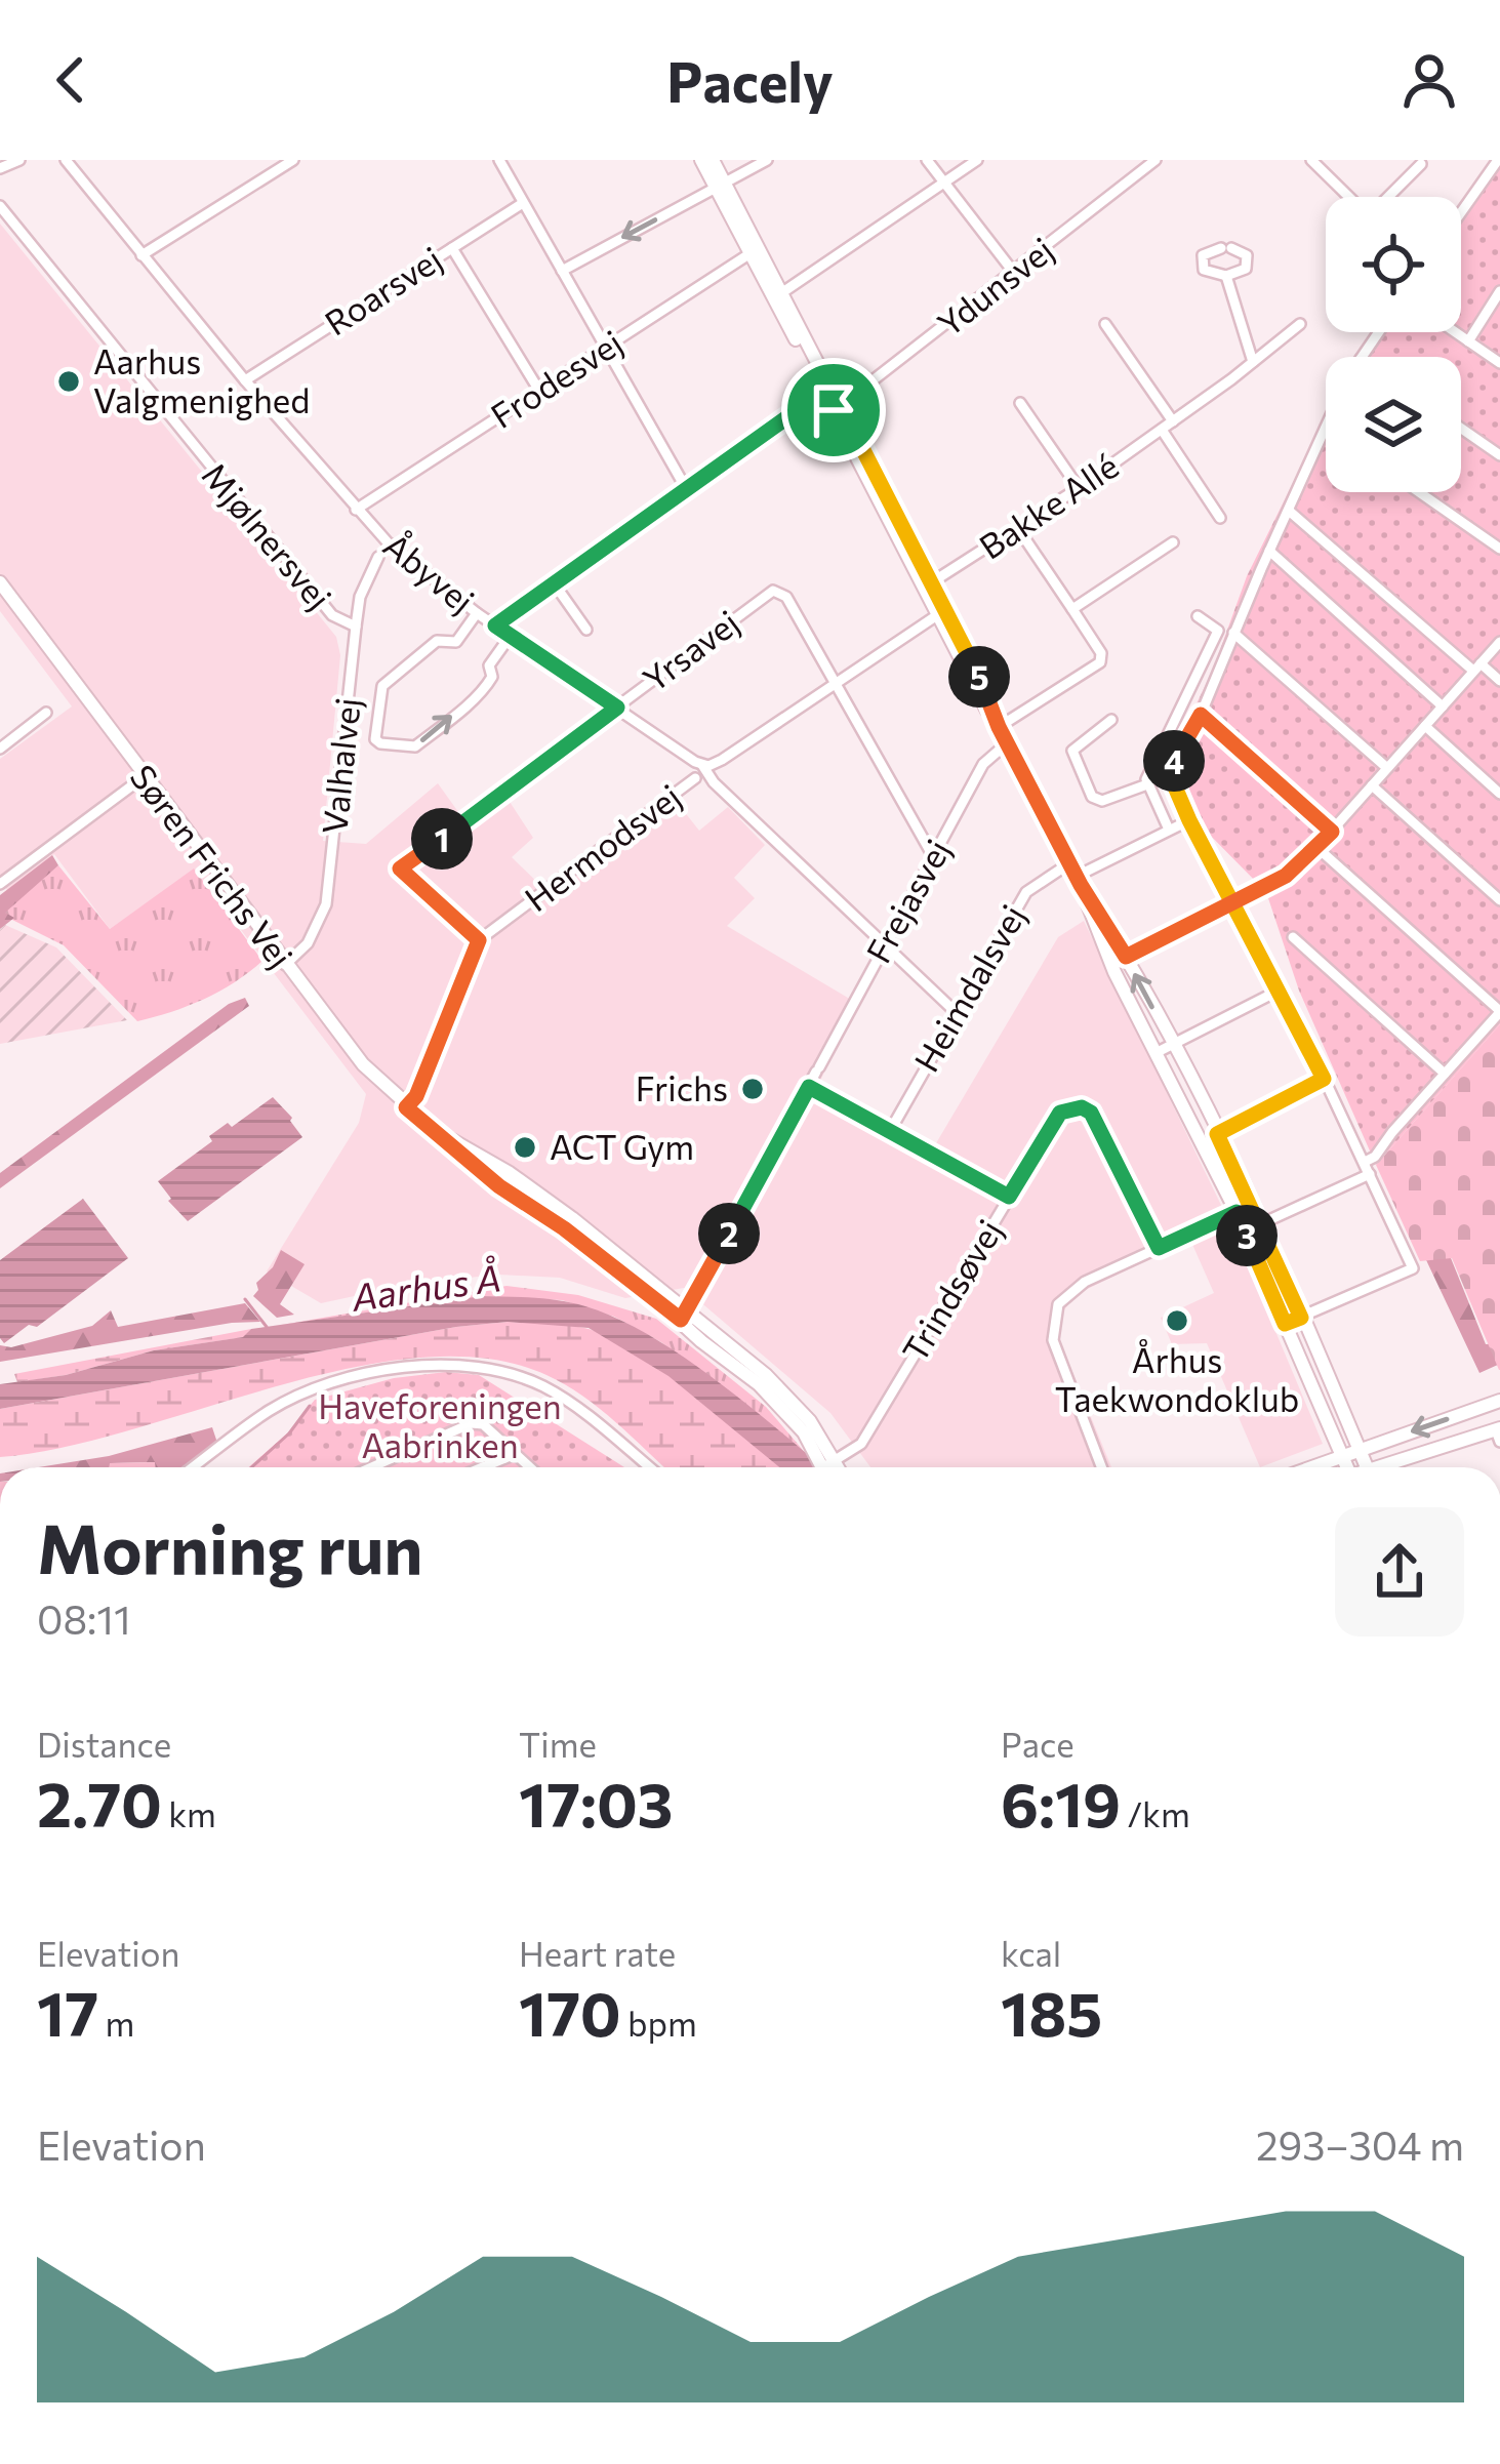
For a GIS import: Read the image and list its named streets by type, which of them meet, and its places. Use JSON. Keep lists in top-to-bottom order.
{
  "streets": {
    "street": [
      "Ydunsvej",
      "Roarsvej",
      "Frodesvej",
      "Bakke Allé",
      "Mjølnersvej",
      "Åbyvej",
      "Yrsavej",
      "Valhalvej",
      "Hermodsvej",
      "Søren Frichs Vej",
      "Frejasvej",
      "Heimdalsvej",
      "Trindsøvej"
    ]
  },
  "crossings": [
    ["Roarsvej", "Åbyvej"],
    ["Frodesvej", "Åbyvej"],
    ["Mjølnersvej", "Valhalvej"],
    ["Åbyvej", "Yrsavej"],
    ["Åbyvej", "Frejasvej"],
    ["Åbyvej", "Heimdalsvej"],
    ["Yrsavej", "Hermodsvej"],
    ["Valhalvej", "Søren Frichs Vej"],
    ["Søren Frichs Vej", "Frejasvej"]
  ],
  "water": ["Aarhus Å"],
  "parks": ["Haveforeningen Aabrinken"],
  "places": [
    "Aarhus Valgmenighed",
    "Frichs",
    "ACT Gym",
    "Århus Taekwondoklub"
  ],
  "page": {
    "header": "Pacely",
    "pins": [
      "5",
      "4",
      "1",
      "2",
      "3"
    ],
    "heading": ["Morning run", "08:11"],
    "stats": [
      ["Distance", "2.70 km"],
      ["Time", "17:03"],
      ["Pace", "6:19 /km"],
      ["Elevation", "17 m"],
      ["Heart rate", "170 bpm"],
      ["kcal", "185"]
    ],
    "chart": ["Elevation", "293–304 m"]
  }
}
